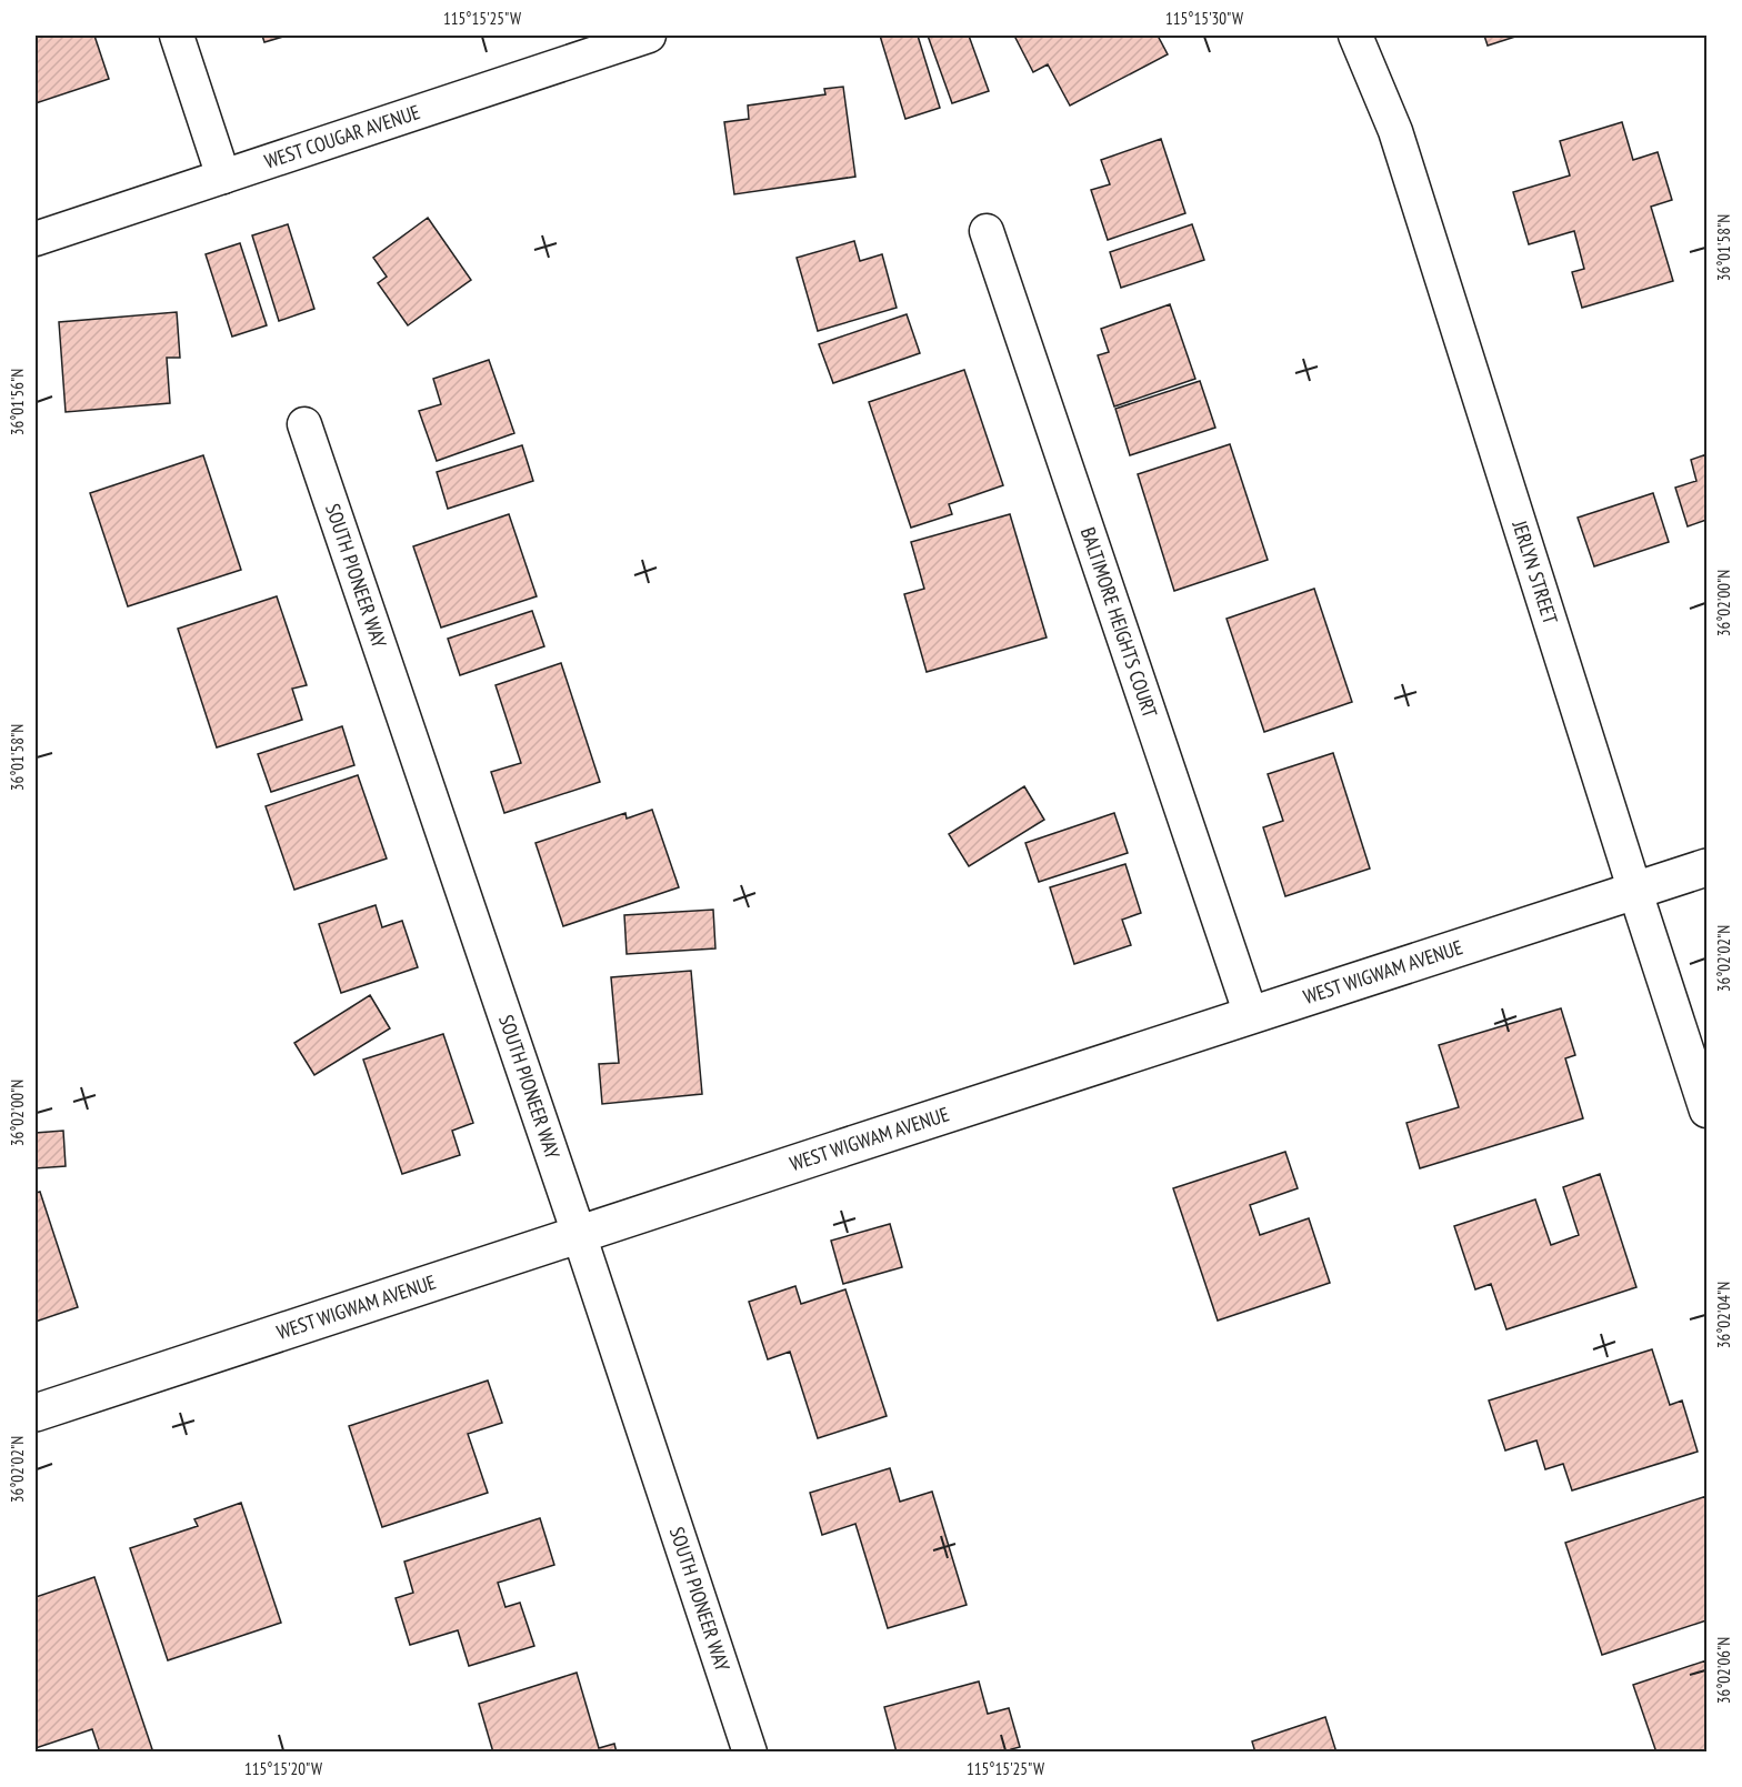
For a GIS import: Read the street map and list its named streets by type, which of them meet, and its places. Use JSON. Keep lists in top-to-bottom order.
{
  "streets": {
    "street": [
      "WEST COUGAR AVENUE",
      "JERLYN STREET",
      "SOUTH PIONEER WAY",
      "BALTIMORE HEIGHTS COURT",
      "WEST WIGWAM AVENUE"
    ]
  },
  "crossings": [
    ["JERLYN STREET", "WEST WIGWAM AVENUE"],
    ["SOUTH PIONEER WAY", "WEST WIGWAM AVENUE"],
    ["BALTIMORE HEIGHTS COURT", "WEST WIGWAM AVENUE"]
  ],
  "coordinates": [
    "115°15'25\"W",
    "115°15'30\"W",
    "36°01'58\"N",
    "36°01'56\"N",
    "36°02'00\"N",
    "36°02'02\"N",
    "36°02'04\"N",
    "36°02'06\"N",
    "115°15'20\"W"
  ]
}
